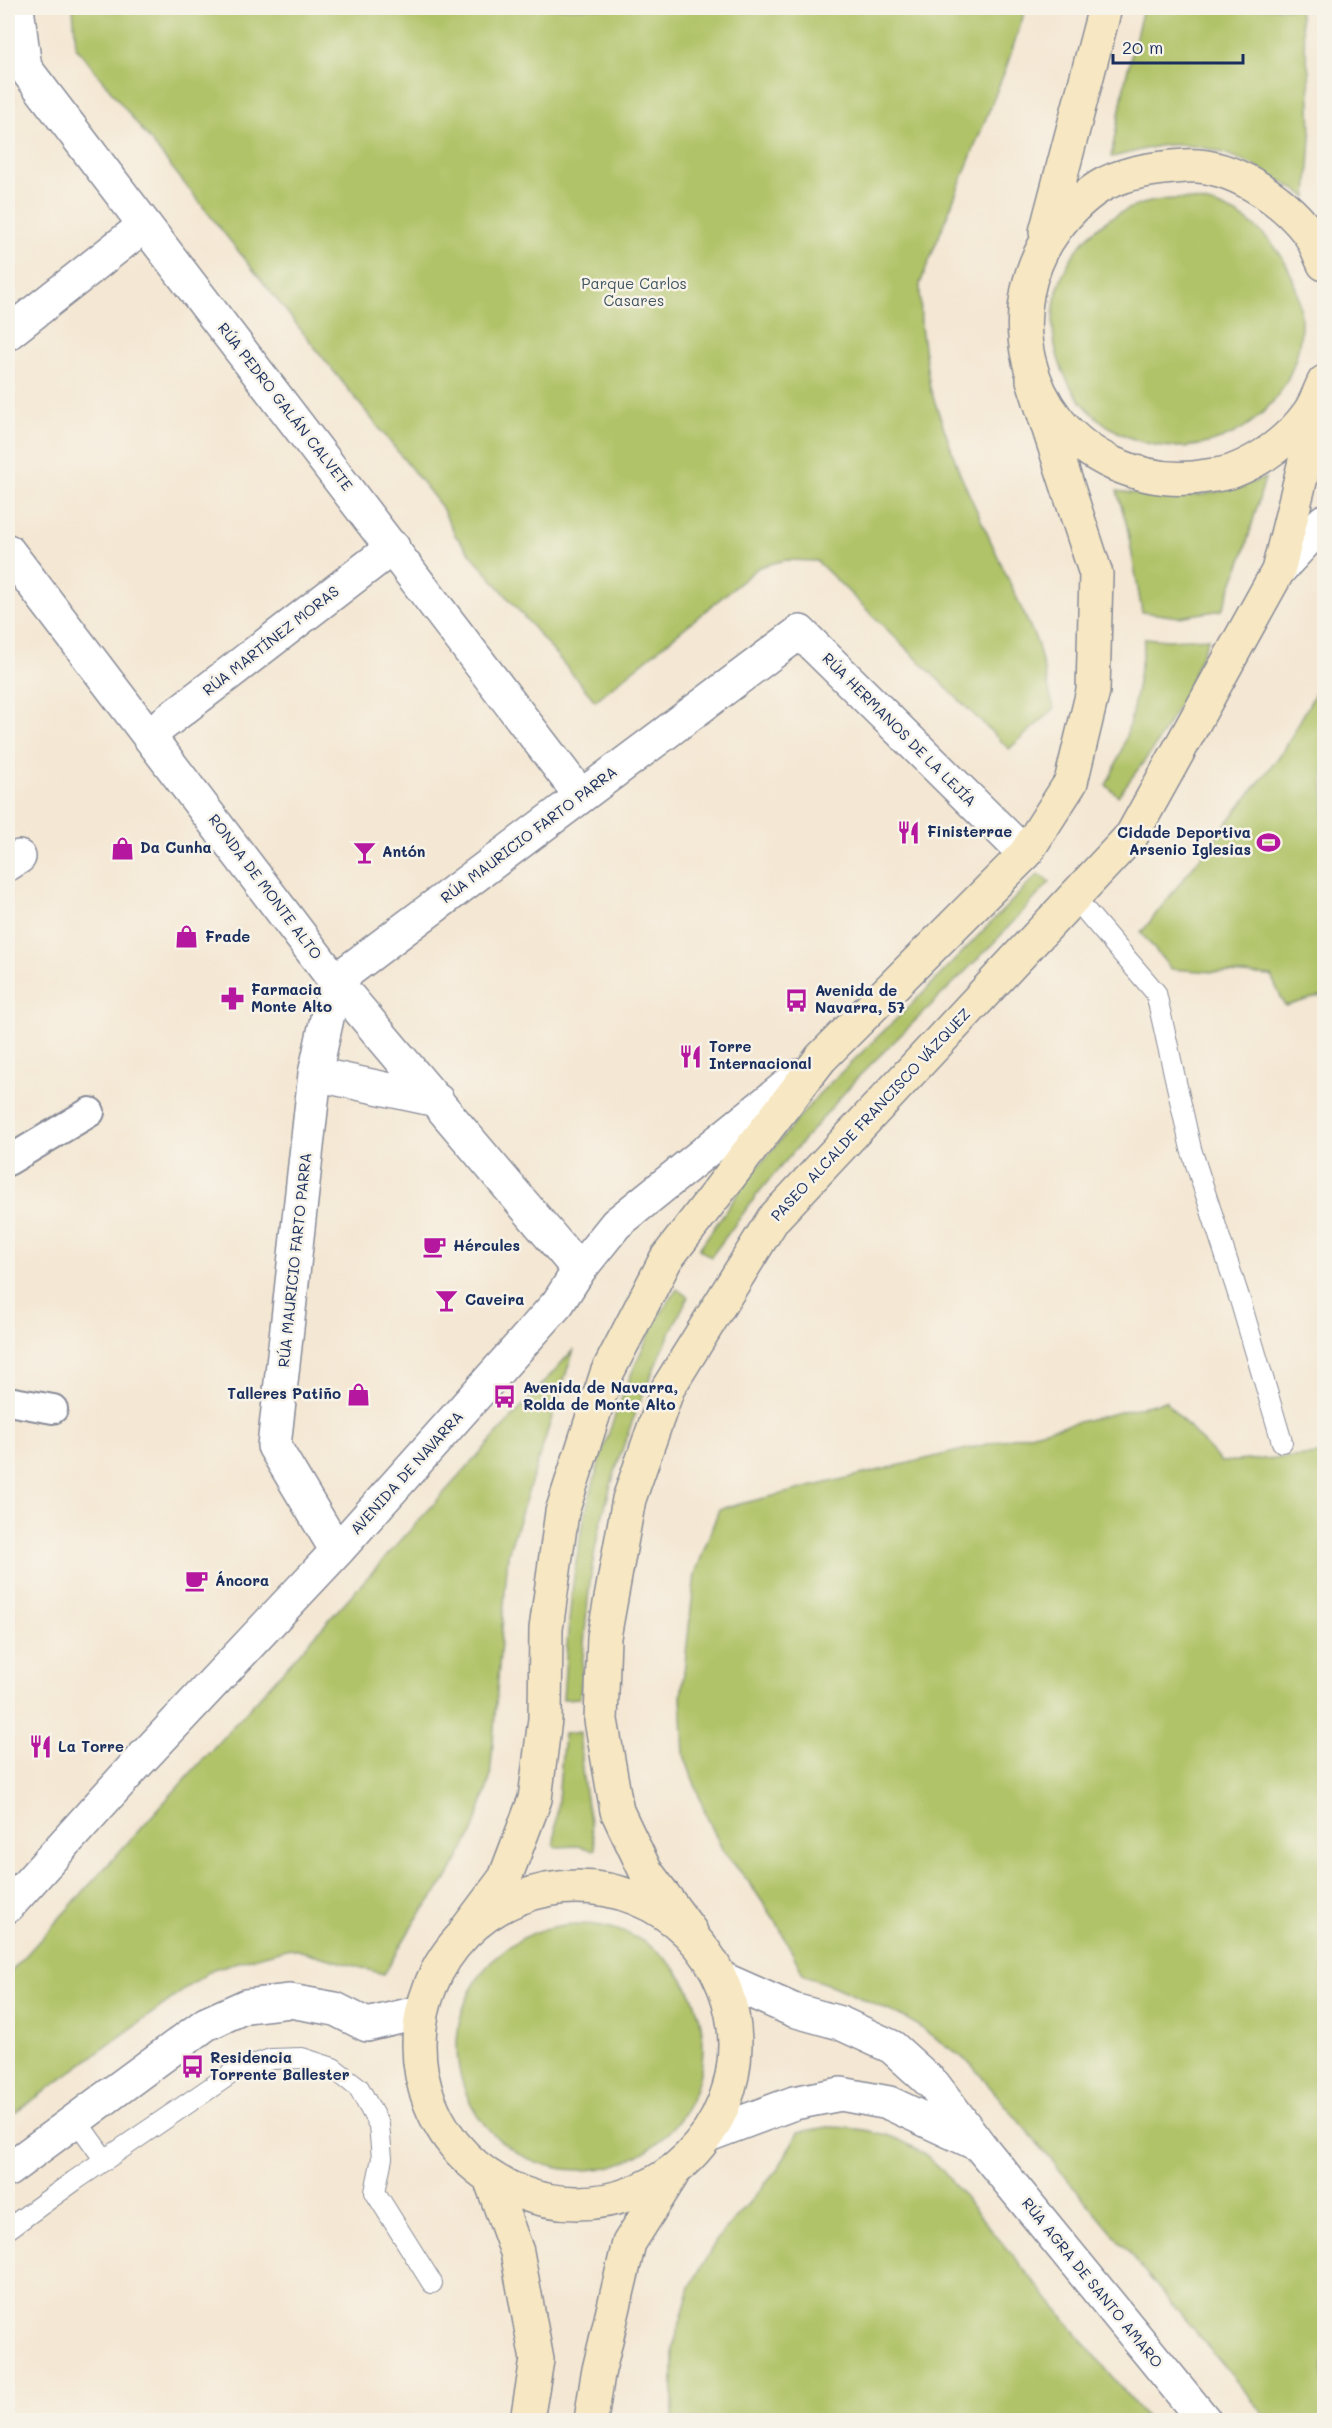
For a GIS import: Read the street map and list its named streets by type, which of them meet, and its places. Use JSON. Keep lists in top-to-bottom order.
{
  "streets": {
    "main road": ["PASEO ALCALDE FRANCISCO VÁZQUEZ"],
    "street": [
      "RÚA PEDRO GALÁN CALVETE",
      "RÚA MARTÍNEZ MORAS",
      "RÚA HERMANOS DE LA LEJÍA",
      "RÚA MAURICIO FARTO PARRA",
      "RONDA DE MONTE ALTO",
      "AVENIDA DE NAVARRA",
      "RÚA AGRA DE SANTO AMARO"
    ]
  },
  "crossings": [
    ["RÚA PEDRO GALÁN CALVETE", "RÚA MARTÍNEZ MORAS"],
    ["RÚA PEDRO GALÁN CALVETE", "RÚA MAURICIO FARTO PARRA"],
    ["RÚA MARTÍNEZ MORAS", "RONDA DE MONTE ALTO"],
    ["RÚA HERMANOS DE LA LEJÍA", "RÚA MAURICIO FARTO PARRA"],
    ["RÚA MAURICIO FARTO PARRA", "RONDA DE MONTE ALTO"],
    ["RÚA MAURICIO FARTO PARRA", "AVENIDA DE NAVARRA"],
    ["RONDA DE MONTE ALTO", "AVENIDA DE NAVARRA"]
  ],
  "parks": ["Parque Carlos Casares"],
  "places": {
    "restaurant": ["Finisterrae", "Torre Internacional", "La Torre"],
    "sports": ["Cidade Deportiva Arsenio Iglesias"],
    "shop": ["Da Cunha", "Frade", "Talleres Patiño"],
    "bar": ["Antón", "Caveira"],
    "pharmacy": ["Farmacia Monte Alto"],
    "bus stop": ["Avenida de Navarra, 57", "Avenida de Navarra, Rolda de Monte Alto", "Residencia Torrente Ballester"],
    "cafe": ["Hércules", "Áncora"]
  },
  "scale_bar": "20 m"
}
